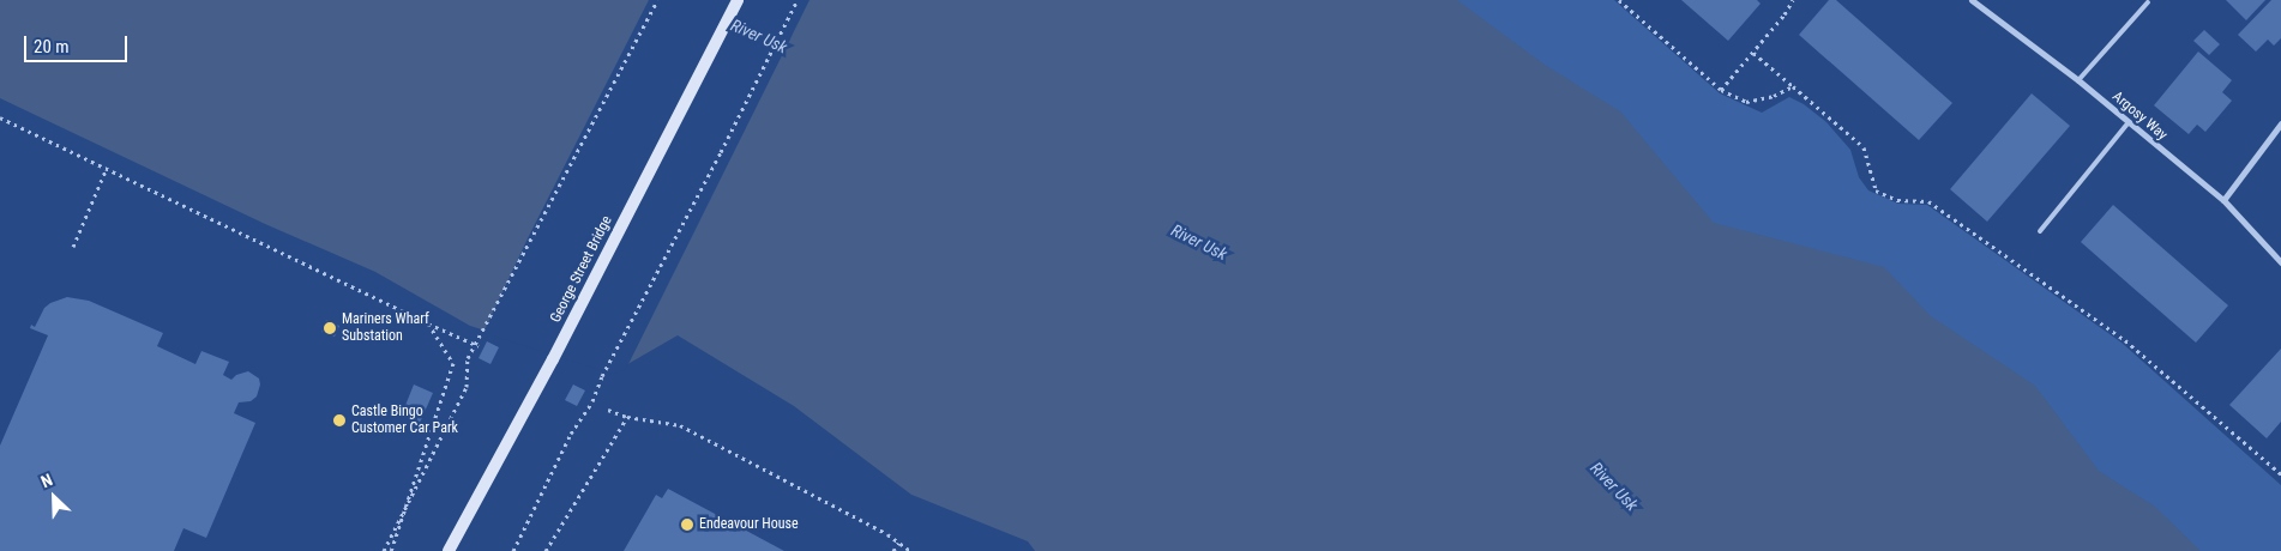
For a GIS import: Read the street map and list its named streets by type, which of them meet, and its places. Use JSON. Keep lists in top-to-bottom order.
{
  "streets": {
    "main road": ["George Street Bridge"],
    "street": ["Argosy Way"]
  },
  "water": ["River Usk"],
  "places": ["Mariners Wharf Substation", "Castle Bingo Customer Car Park", "Endeavour House"],
  "scale_bar": "20 m",
  "north": "top left"
}
